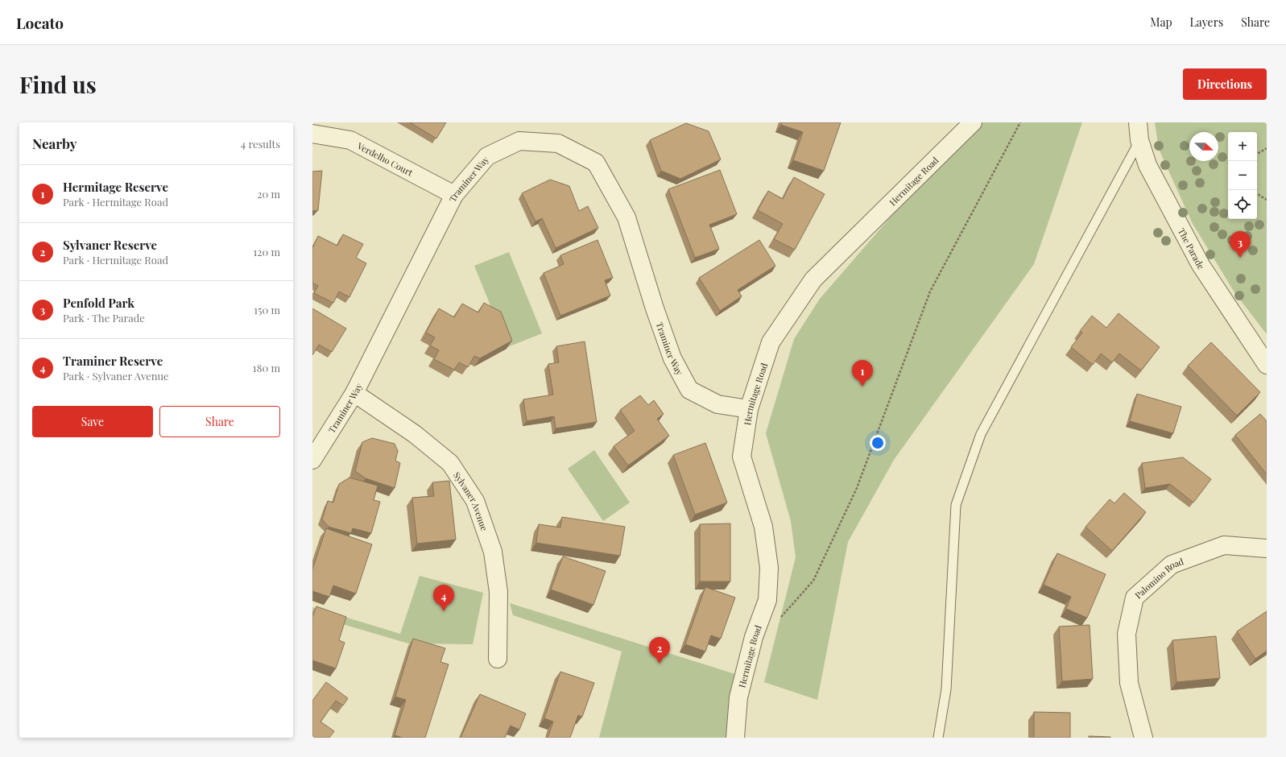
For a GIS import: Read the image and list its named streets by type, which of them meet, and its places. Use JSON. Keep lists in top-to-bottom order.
{
  "streets": {
    "street": [
      "Verdelho Court",
      "Traminer Way",
      "Hermitage Road",
      "The Parade",
      "Sylvaner Avenue",
      "Palomino Road"
    ]
  },
  "crossings": [
    ["Verdelho Court", "Traminer Way"],
    ["Traminer Way", "Hermitage Road"],
    ["Traminer Way", "Sylvaner Avenue"]
  ],
  "north": "right",
  "page": {
    "header": "Locato",
    "nav": ["Map", "Layers", "Share"],
    "buttons": [
      "Directions",
      ["Save", "Share"]
    ],
    "title": "Find us",
    "heading": ["Nearby", "4 results"],
    "map_buttons": ["+", "−"],
    "list": [
      {
        "mark": "1",
        "name": "Hermitage Reserve",
        "note": "Park · Hermitage Road",
        "value": "20 m"
      },
      {
        "mark": "2",
        "name": "Sylvaner Reserve",
        "note": "Park · Hermitage Road",
        "value": "120 m"
      },
      {
        "mark": "3",
        "name": "Penfold Park",
        "note": "Park · The Parade",
        "value": "150 m"
      },
      {
        "mark": "4",
        "name": "Traminer Reserve",
        "note": "Park · Sylvaner Avenue",
        "value": "180 m"
      }
    ],
    "pins": [
      "3",
      "1",
      "4",
      "2"
    ]
  }
}
